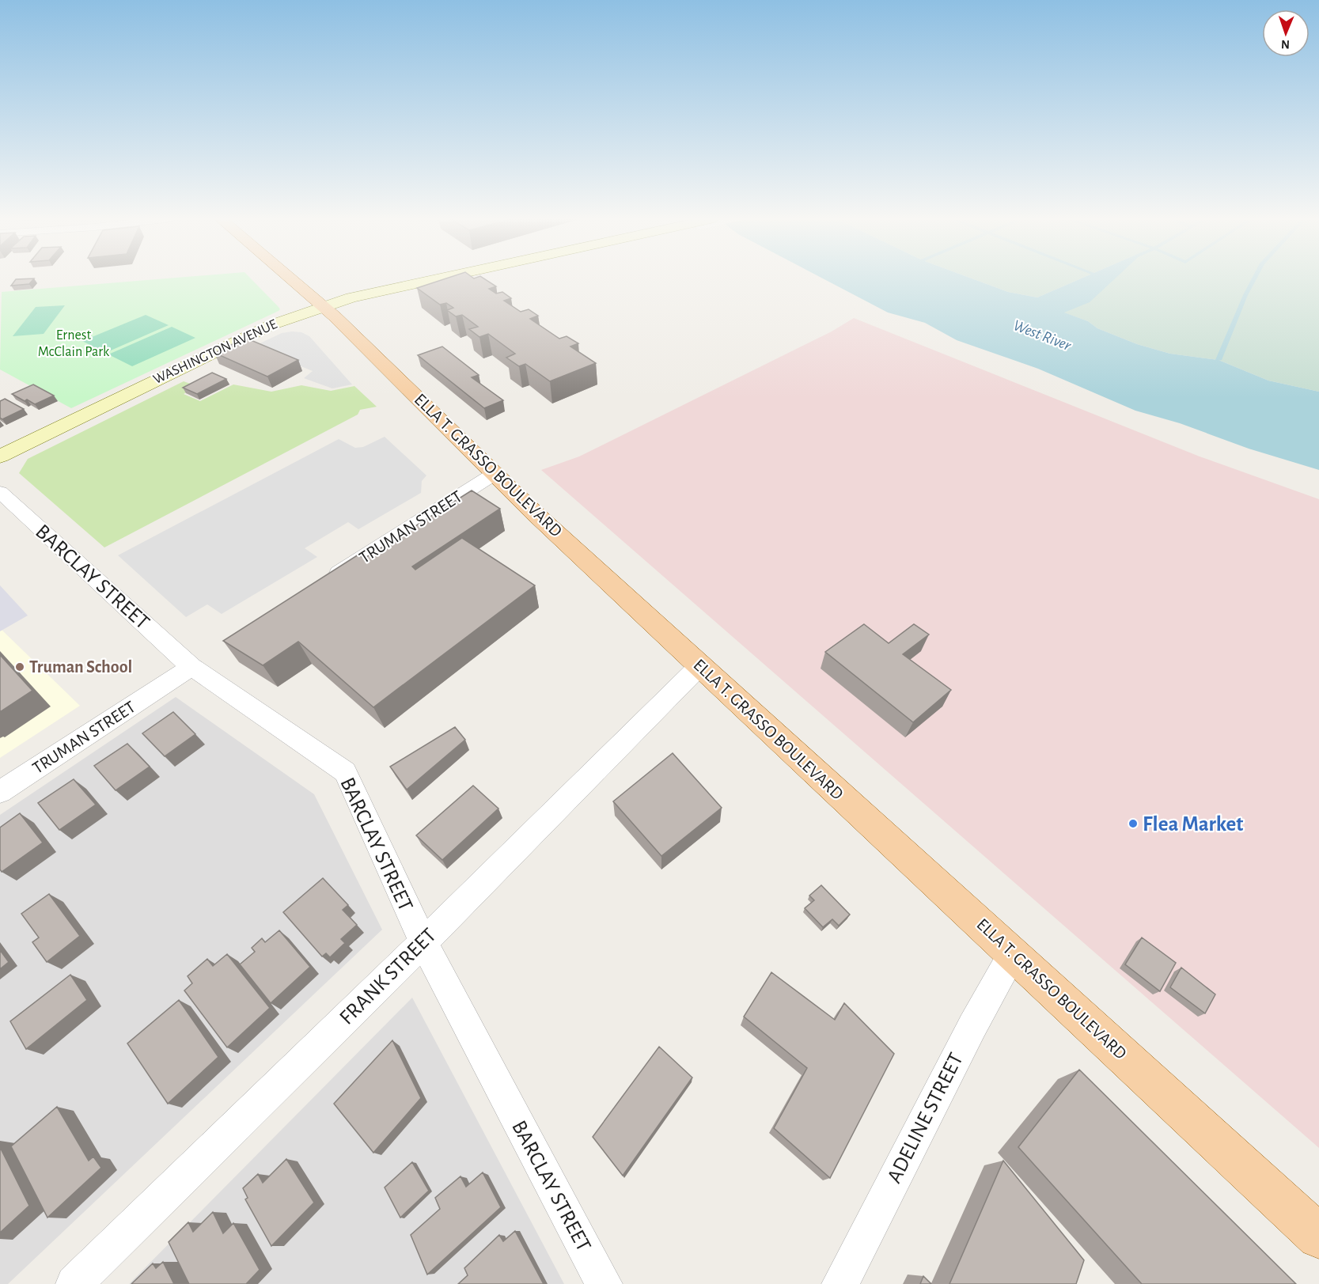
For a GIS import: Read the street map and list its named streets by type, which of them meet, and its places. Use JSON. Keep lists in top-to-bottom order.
{
  "streets": {
    "main road": ["WASHINGTON AVENUE", "ELLA T. GRASSO BOULEVARD"],
    "street": [
      "TRUMAN STREET",
      "BARCLAY STREET",
      "FRANK STREET",
      "ADELINE STREET"
    ]
  },
  "crossings": [
    ["WASHINGTON AVENUE", "ELLA T. GRASSO BOULEVARD"],
    ["ELLA T. GRASSO BOULEVARD", "TRUMAN STREET"],
    ["ELLA T. GRASSO BOULEVARD", "FRANK STREET"],
    ["ELLA T. GRASSO BOULEVARD", "ADELINE STREET"],
    ["TRUMAN STREET", "BARCLAY STREET"],
    ["BARCLAY STREET", "FRANK STREET"]
  ],
  "water": ["West River"],
  "parks": ["Ernest McClain Park"],
  "places": ["Truman School", "Flea Market"],
  "north": "bottom"
}
